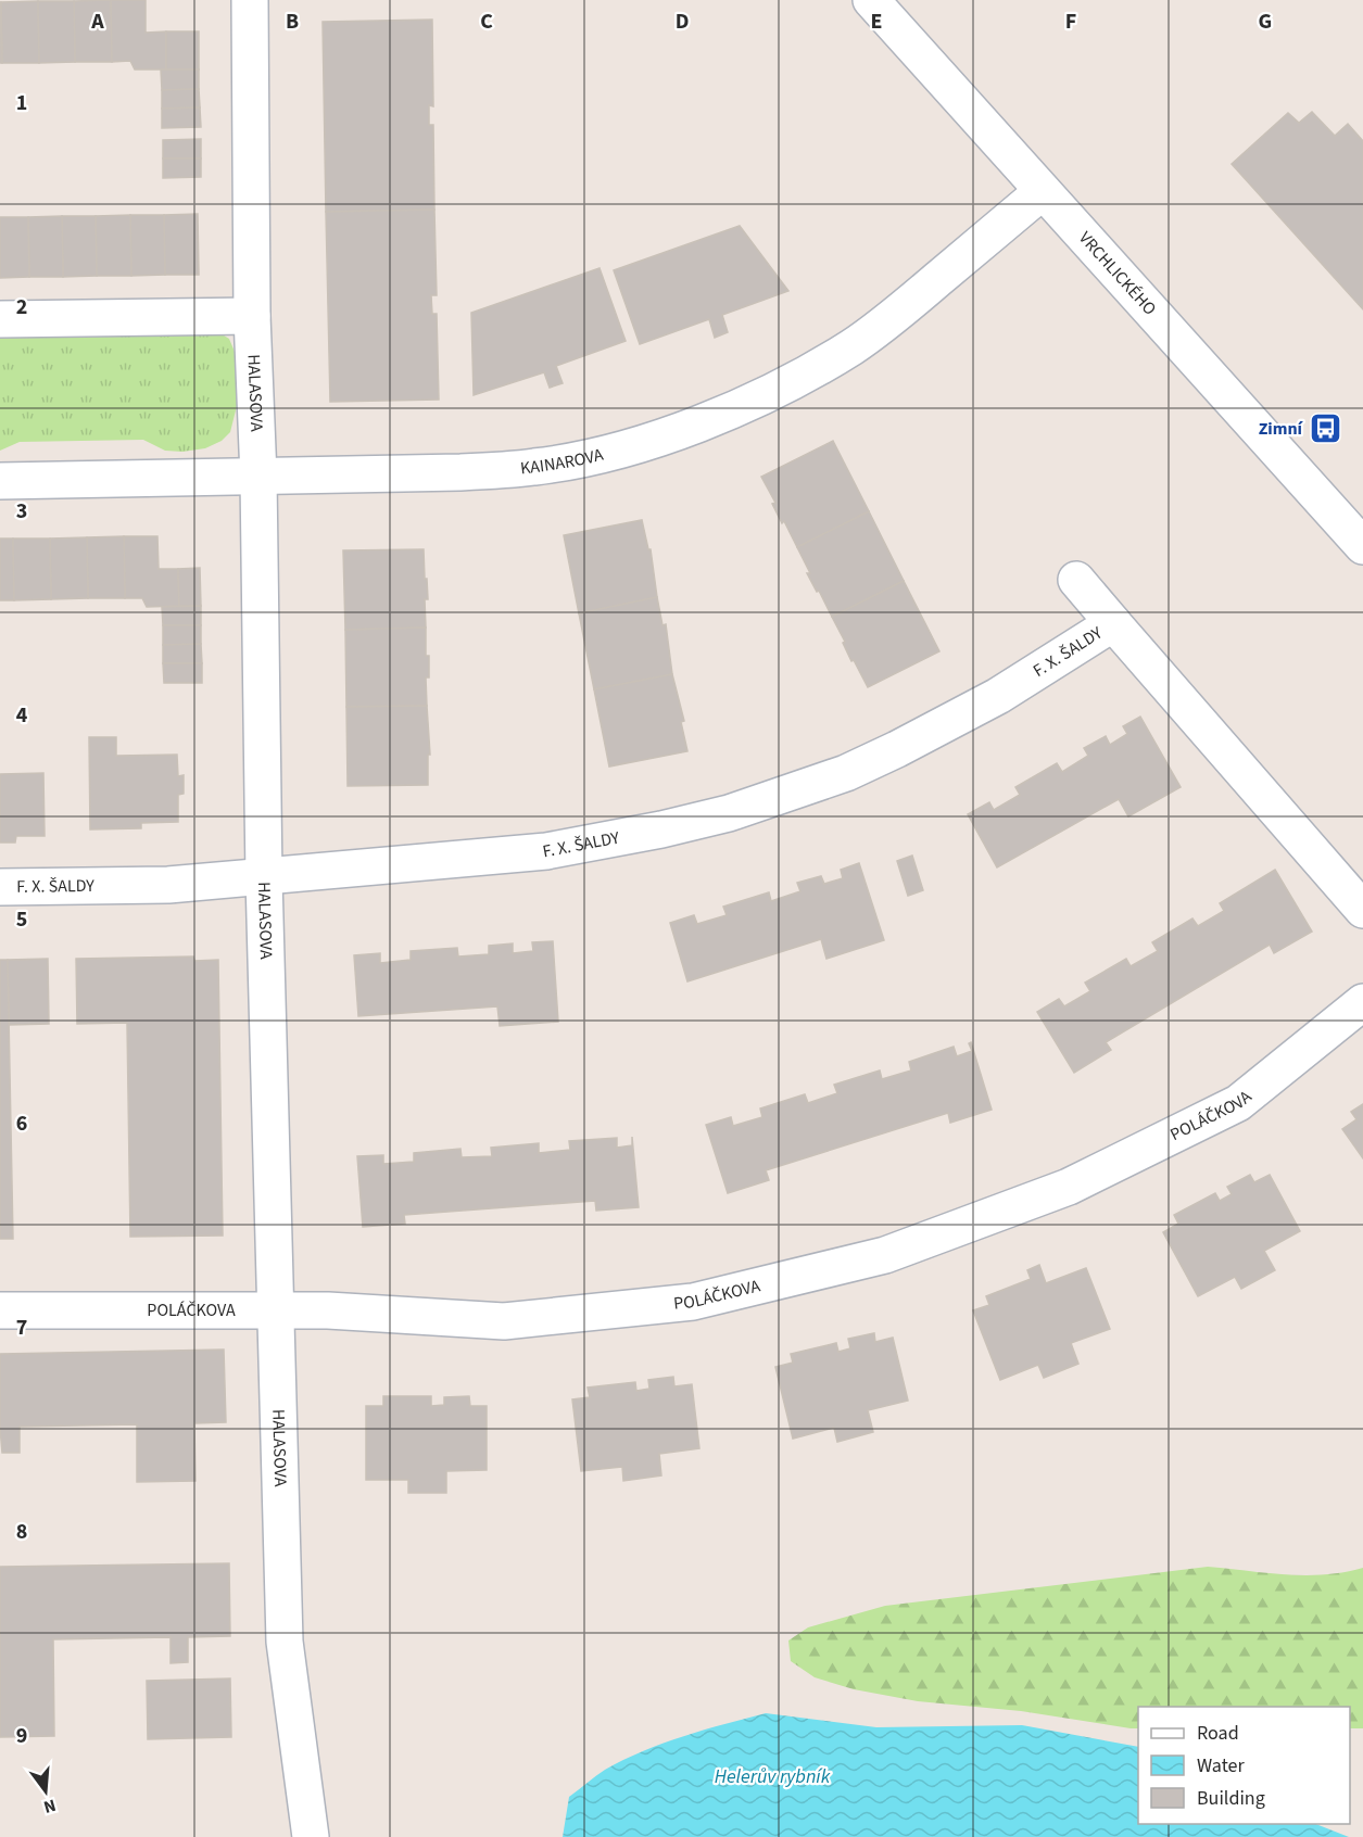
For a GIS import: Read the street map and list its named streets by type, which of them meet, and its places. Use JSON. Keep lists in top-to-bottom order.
{
  "streets": {
    "street": [
      "VRCHLICKÉHO",
      "HALASOVA",
      "KAINAROVA",
      "F. X. ŠALDY",
      "POLÁČKOVA"
    ]
  },
  "crossings": [
    ["VRCHLICKÉHO", "KAINAROVA"],
    ["HALASOVA", "KAINAROVA"],
    ["HALASOVA", "F. X. ŠALDY"],
    ["HALASOVA", "POLÁČKOVA"]
  ],
  "water": ["Helerův rybník"],
  "places": {
    "bus stop": ["Zimní"]
  },
  "legend": ["Road", "Water", "Building"],
  "north": "bottom",
  "grid": {
    "columns": [
      "A",
      "B",
      "C",
      "D",
      "E",
      "F",
      "G"
    ],
    "rows": [
      "1",
      "2",
      "3",
      "4",
      "5",
      "6",
      "7",
      "8",
      "9"
    ]
  }
}
